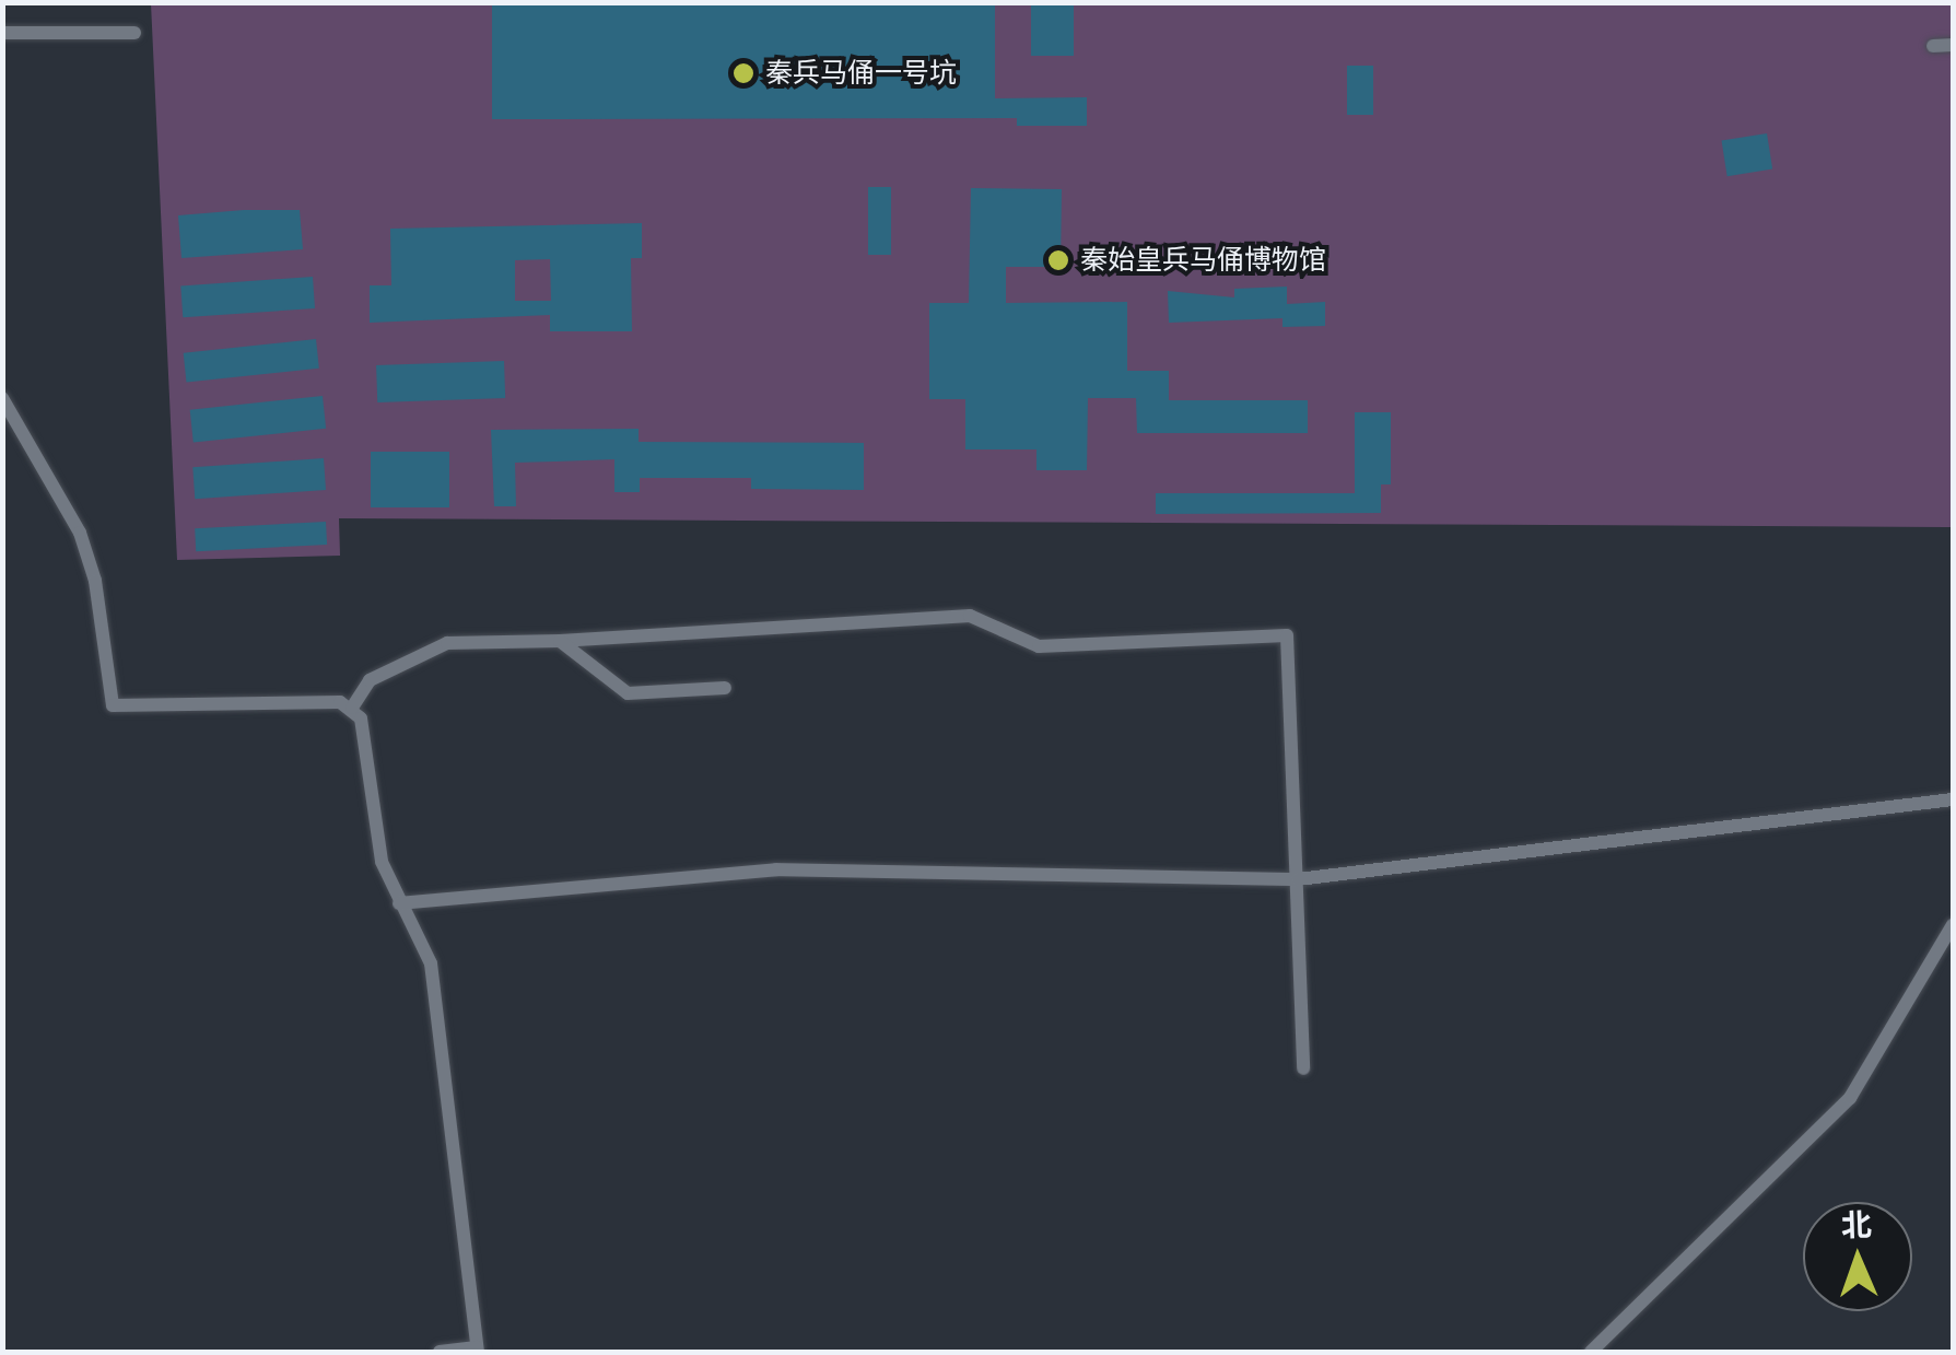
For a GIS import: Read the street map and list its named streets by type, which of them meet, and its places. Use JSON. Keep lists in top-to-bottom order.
{
  "places": ["秦兵马俑一号坑", "秦始皇兵马俑博物馆"],
  "north": "top"
}
